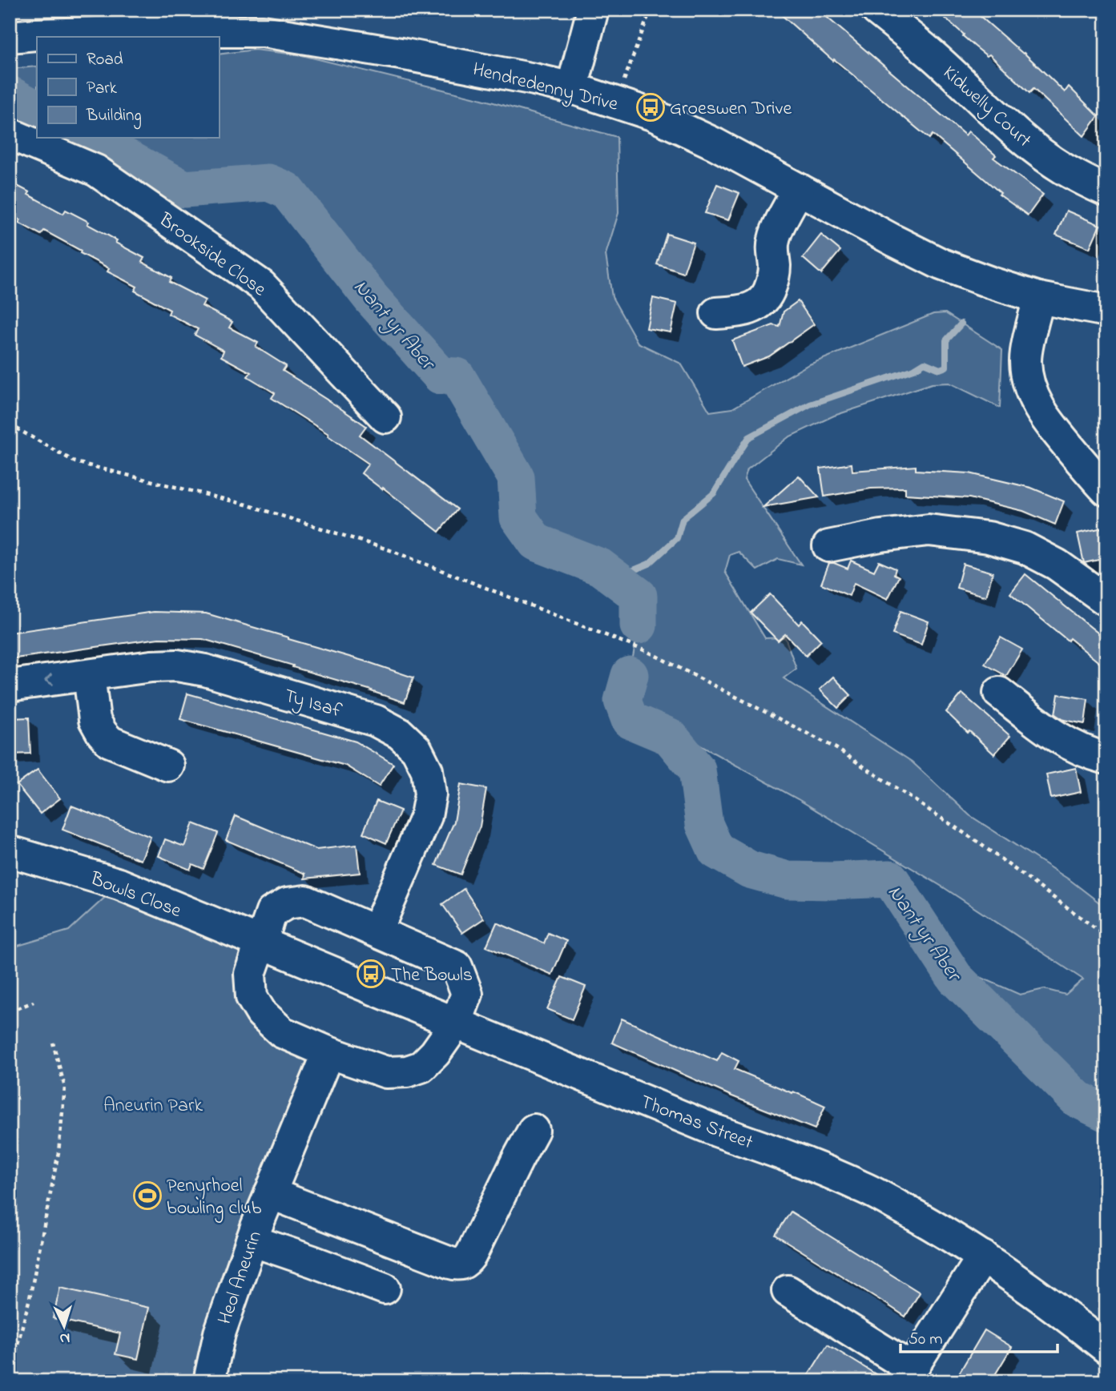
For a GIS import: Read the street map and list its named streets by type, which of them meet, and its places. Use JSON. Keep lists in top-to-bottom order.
{
  "streets": {
    "street": [
      "Hendredenny Drive",
      "Kidwelly Court",
      "Brookside Close",
      "Ty Isaf",
      "Bowls Close",
      "Thomas Street",
      "Heol Aneurin"
    ]
  },
  "crossings": [
    ["Bowls Close", "Thomas Street"]
  ],
  "water": ["Nant yr Aber"],
  "parks": ["Aneurin Park"],
  "places": {
    "bus stop": ["Groeswen Drive", "The Bowls"],
    "sports": ["Penyrhoel bowling club"]
  },
  "legend": ["Road", "Park", "Building"],
  "scale_bar": "50 m",
  "north": "bottom"
}
